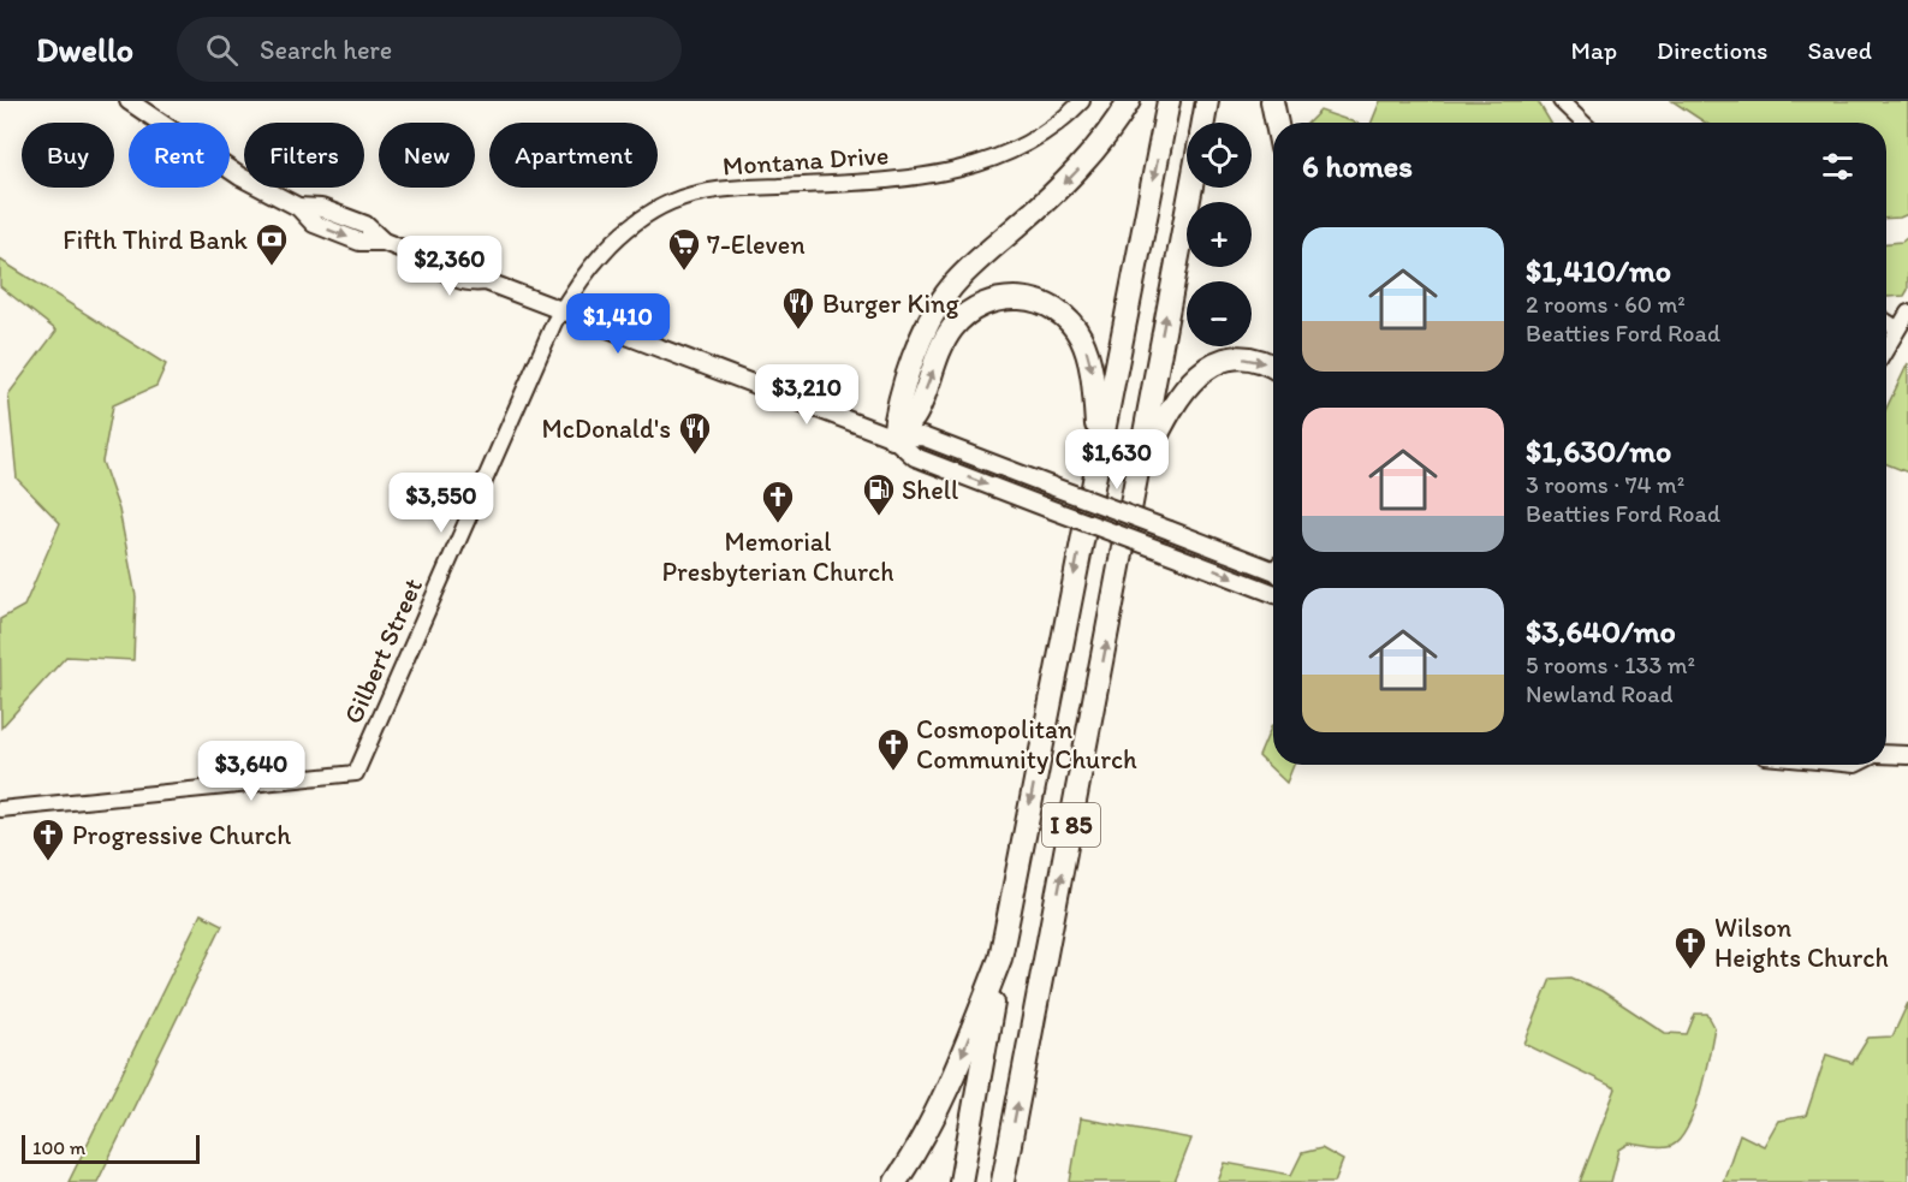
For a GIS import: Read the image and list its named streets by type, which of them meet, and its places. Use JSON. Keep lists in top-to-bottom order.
{
  "streets": {
    "highway": ["I 85"],
    "street": ["Montana Drive", "Gilbert Street"]
  },
  "crossings": [
    ["Montana Drive", "Gilbert Street"]
  ],
  "places": {
    "bank": ["Fifth Third Bank"],
    "supermarket": ["7-Eleven"],
    "restaurant": ["Burger King", "McDonald's"],
    "fuel station": ["Shell"],
    "church": [
      "Memorial Presbyterian Church",
      "Cosmopolitan Community Church",
      "Progressive Church",
      "Wilson Heights Church"
    ]
  },
  "scale_bar": "100 m",
  "page": {
    "header": "Dwello",
    "search": "Search here",
    "nav": ["Map", "Directions", "Saved"],
    "map_buttons": ["+", "−"],
    "chip": [
      "Buy",
      "Rent",
      "Filters",
      "New",
      "Apartment"
    ],
    "heading": "6 homes",
    "list": [
      {
        "name": "$1,410/mo",
        "note": "2 rooms · 60 m² · Beatties Ford Road"
      },
      {
        "name": "$1,630/mo",
        "note": "3 rooms · 74 m² · Beatties Ford Road"
      },
      {
        "name": "$3,640/mo",
        "note": "5 rooms · 133 m² · Newland Road"
      }
    ],
    "price": [
      "$2,360",
      "$1,410",
      "$3,210",
      "$1,630",
      "$3,550",
      "$3,640"
    ],
    "scale": "100 m"
  }
}
